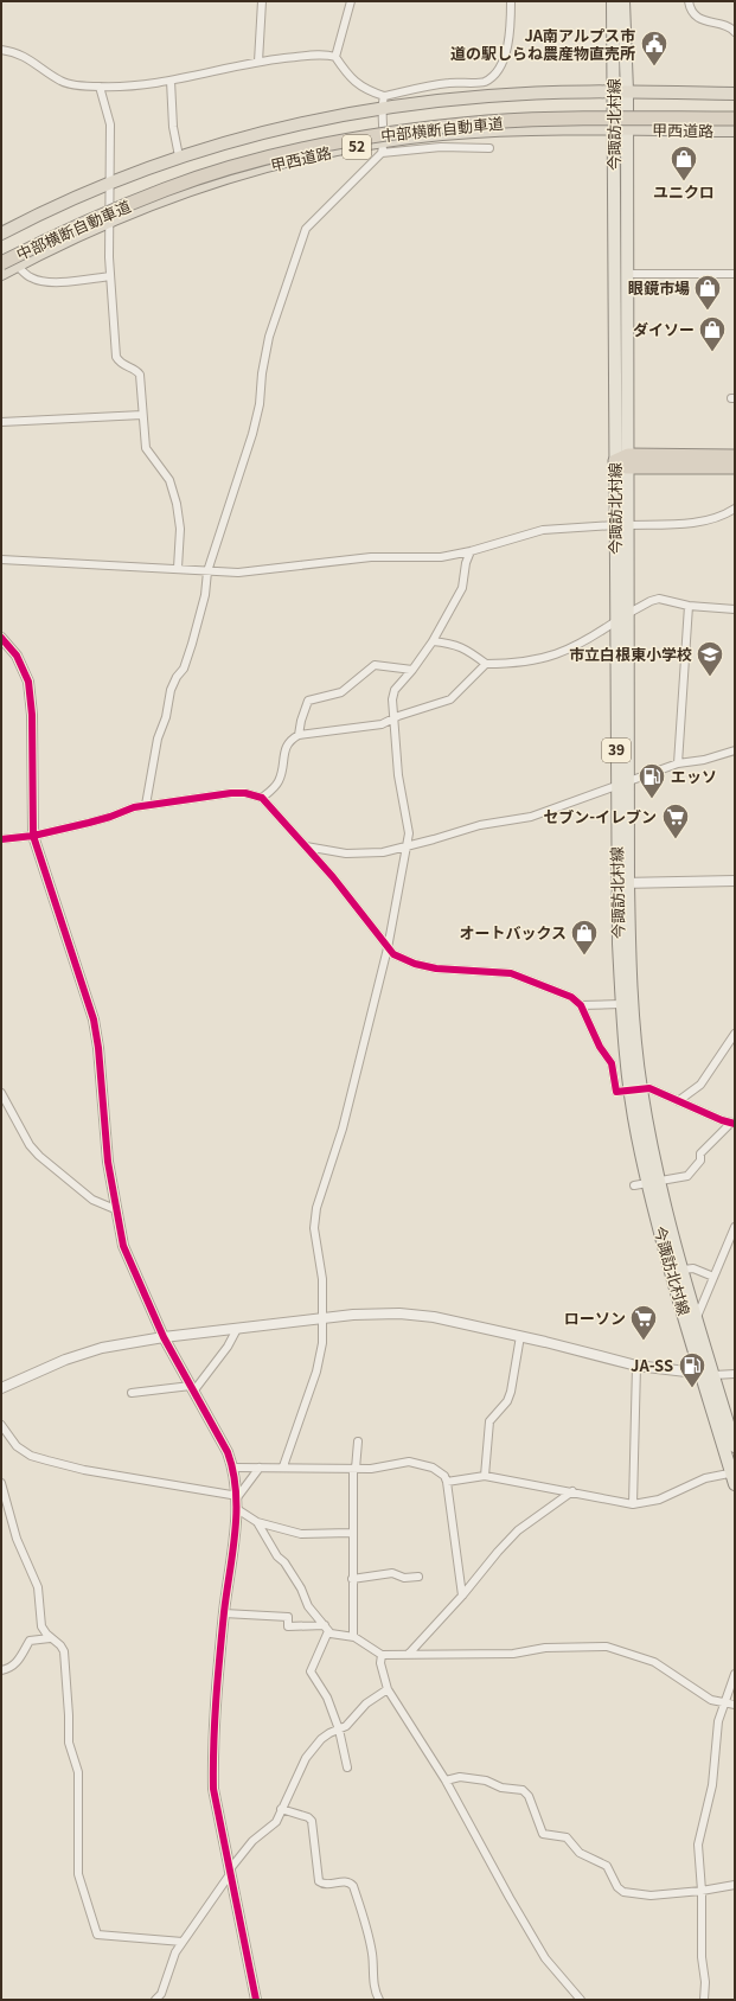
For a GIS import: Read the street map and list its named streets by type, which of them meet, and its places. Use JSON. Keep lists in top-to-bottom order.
{
  "streets": {
    "highway": ["中部横断自動車道", "甲西道路", "52"],
    "main road": ["今諏訪北村線", "39"]
  },
  "crossings": [
    ["今諏訪北村線", "甲西道路"],
    ["今諏訪北村線", "52"]
  ],
  "places": {
    "public building": ["JA南アルプス市 道の駅しらね農産物直売所"],
    "shop": [
      "ユニクロ",
      "眼鏡市場",
      "ダイソー",
      "オートバックス"
    ],
    "school or university": ["市立白根東小学校"],
    "fuel station": ["エッソ", "JA-SS"],
    "supermarket": ["セブン-イレブン", "ローソン"]
  }
}
